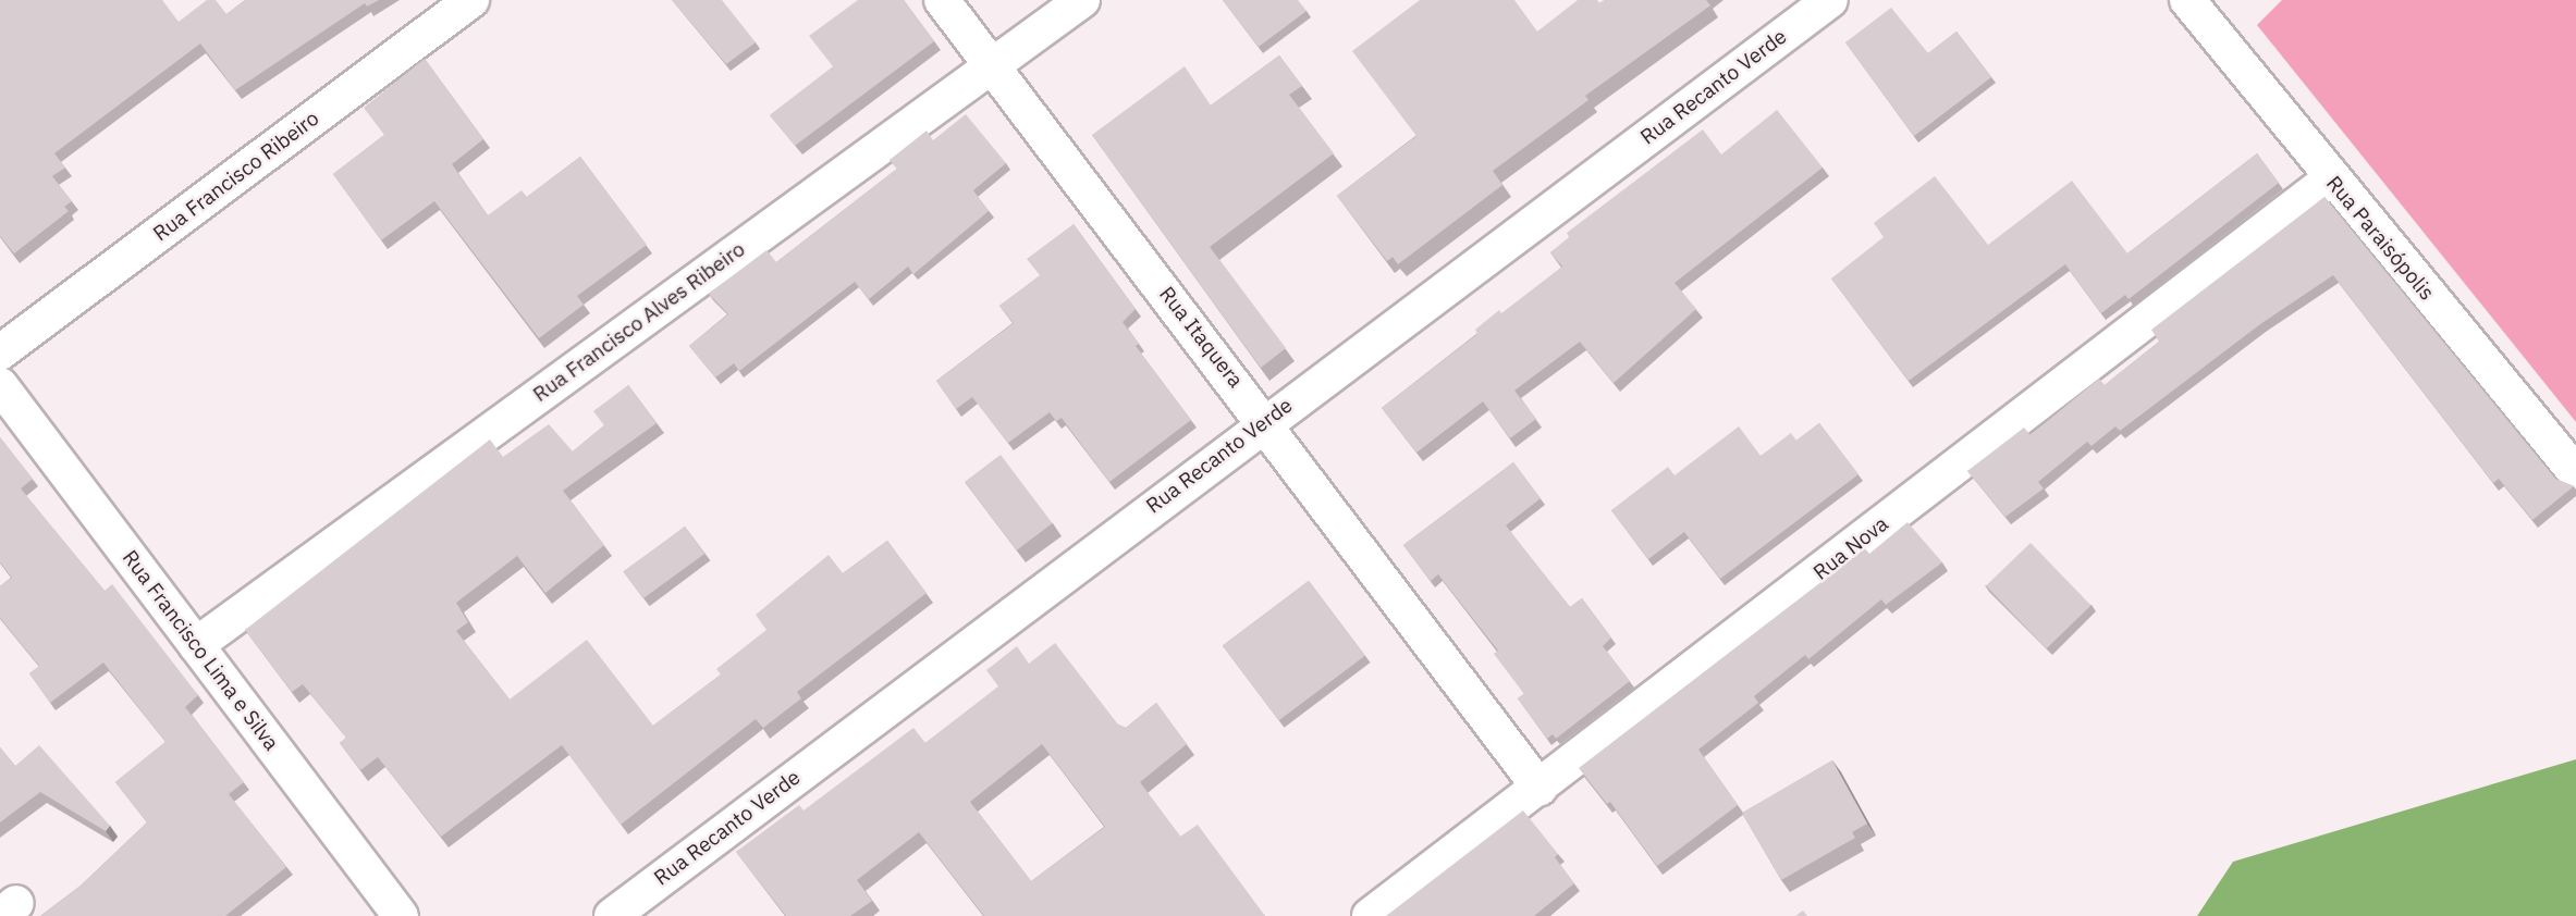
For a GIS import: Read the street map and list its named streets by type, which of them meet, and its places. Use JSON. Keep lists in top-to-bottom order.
{
  "streets": {
    "street": [
      "Rua Recanto Verde",
      "Rua Francisco Ribeiro",
      "Rua Paraisópolis",
      "Rua Francisco Alves Ribeiro",
      "Rua Itaquera",
      "Rua Nova",
      "Rua Francisco Lima e Silva"
    ]
  },
  "crossings": [
    ["Rua Recanto Verde", "Rua Itaquera"],
    ["Rua Paraisópolis", "Rua Nova"],
    ["Rua Francisco Alves Ribeiro", "Rua Itaquera"],
    ["Rua Francisco Alves Ribeiro", "Rua Francisco Lima e Silva"],
    ["Rua Itaquera", "Rua Nova"]
  ]
}
